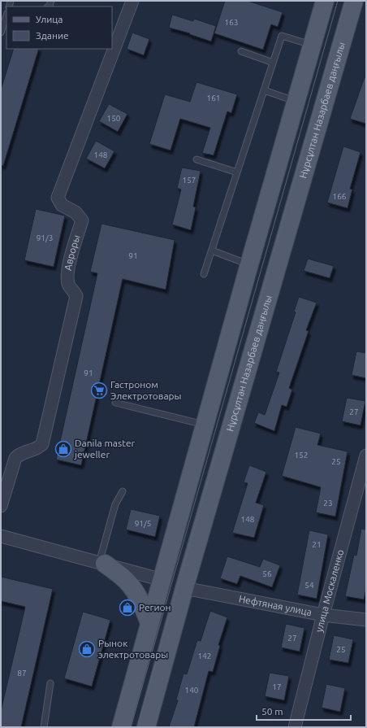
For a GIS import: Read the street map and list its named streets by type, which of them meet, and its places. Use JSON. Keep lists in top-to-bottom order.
{
  "streets": {
    "main road": ["Нұрсұлтан Назарбаев даңғылы"],
    "street": ["Авроры", "улица Москаленко", "Нефтяная улица"]
  },
  "crossings": [
    ["Нұрсұлтан Назарбаев даңғылы", "Нефтяная улица"],
    ["улица Москаленко", "Нефтяная улица"]
  ],
  "places": {
    "supermarket": ["Гастроном Электротовары"],
    "shop": ["Danila master jeweller", "Регион", "Рынок электротовары"]
  },
  "house_numbers": [
    "163",
    "161",
    "150",
    "148",
    "157",
    "166",
    "91/3",
    "91",
    "91",
    "27",
    "152",
    "25",
    "23",
    "148",
    "91/5",
    "21",
    "56",
    "54",
    "27",
    "25",
    "142",
    "87",
    "17",
    "140"
  ],
  "legend": ["Улица", "Здание"],
  "scale_bar": "50 m"
}
